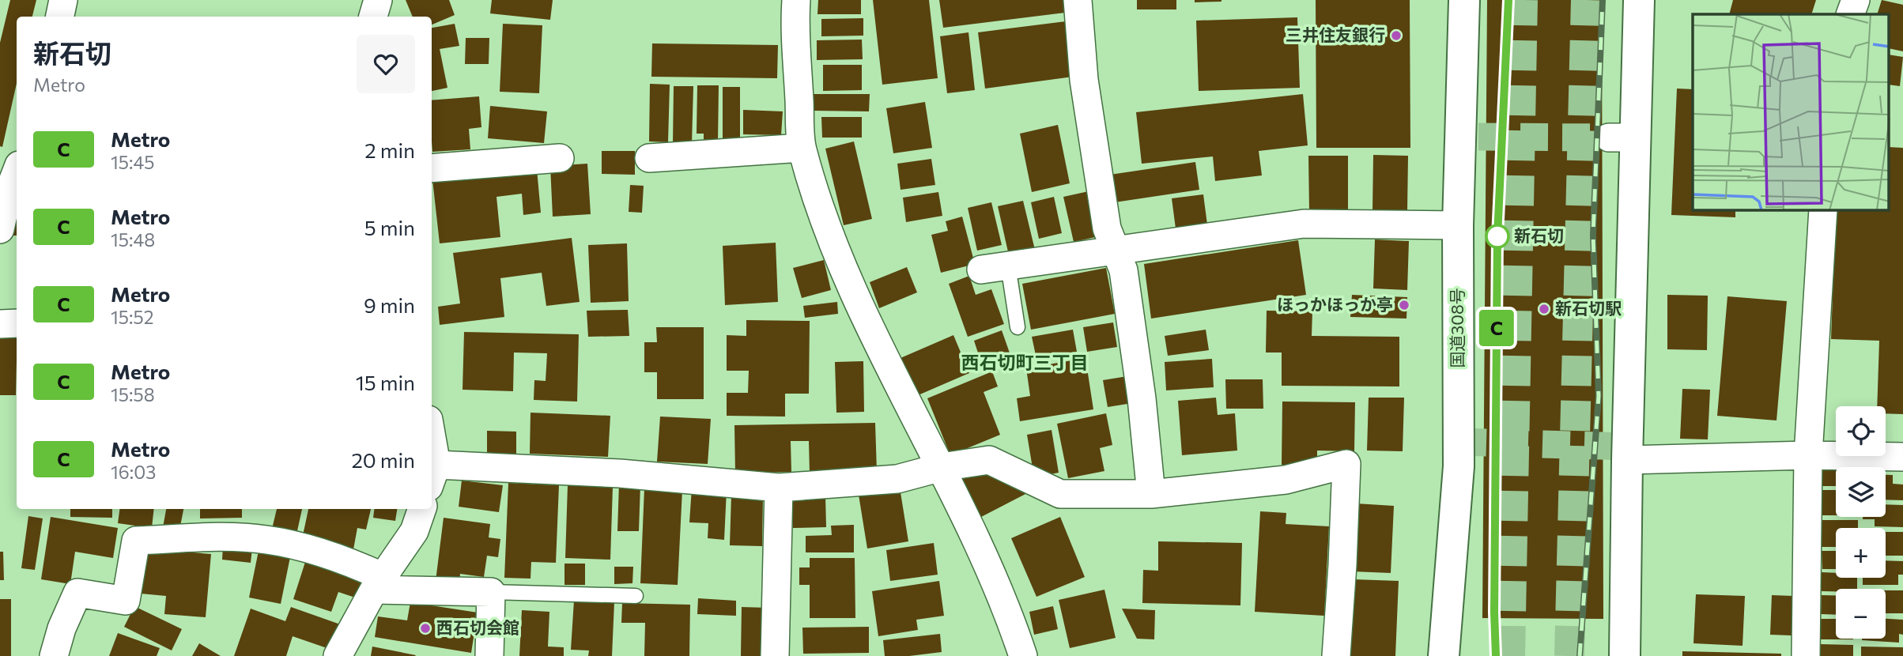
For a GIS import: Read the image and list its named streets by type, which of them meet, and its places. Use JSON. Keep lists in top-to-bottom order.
{
  "streets": {
    "highway": ["国道308号"]
  },
  "districts": ["西石切町三丁目"],
  "places": [
    "三井住友銀行",
    "新石切",
    "ほっかほっか亭",
    "新石切駅",
    "西石切会館"
  ],
  "lines": ["metro line C"],
  "page": {
    "on_map": "C",
    "heading": ["新石切", "Metro"],
    "list": [
      {
        "mark": "C",
        "name": "Metro",
        "note": "15:45",
        "value": "2 min"
      },
      {
        "mark": "C",
        "name": "Metro",
        "note": "15:48",
        "value": "5 min"
      },
      {
        "mark": "C",
        "name": "Metro",
        "note": "15:52",
        "value": "9 min"
      },
      {
        "mark": "C",
        "name": "Metro",
        "note": "15:58",
        "value": "15 min"
      },
      {
        "mark": "C",
        "name": "Metro",
        "note": "16:03",
        "value": "20 min"
      }
    ],
    "map_buttons": ["+", "−"]
  }
}
